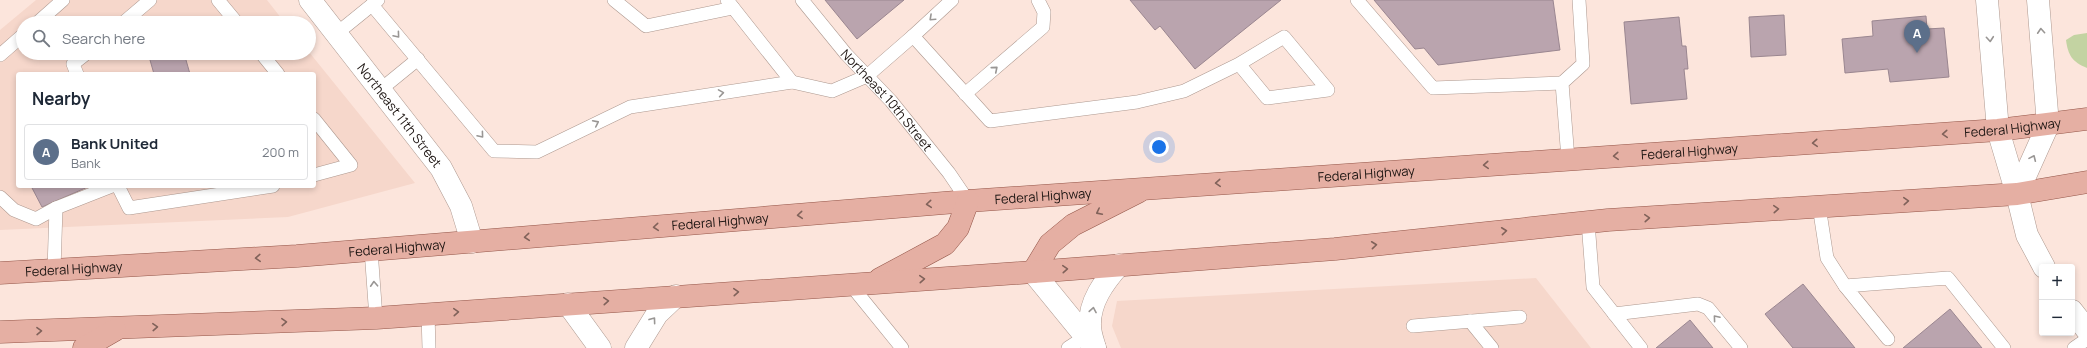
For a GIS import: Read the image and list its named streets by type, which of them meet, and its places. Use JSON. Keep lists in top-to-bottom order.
{
  "streets": {
    "main road": ["Federal Highway"],
    "street": ["Northeast 11th Street"],
    "lane": ["Northeast 10th Street"]
  },
  "crossings": [
    ["Northeast 10th Street", "Federal Highway"],
    ["Northeast 11th Street", "Federal Highway"]
  ],
  "page": {
    "search": "Search here",
    "pins": "A",
    "heading": "Nearby",
    "list": [
      {
        "mark": "A",
        "name": "Bank United",
        "note": "Bank",
        "value": "200 m"
      }
    ],
    "map_buttons": ["+", "−"]
  }
}
